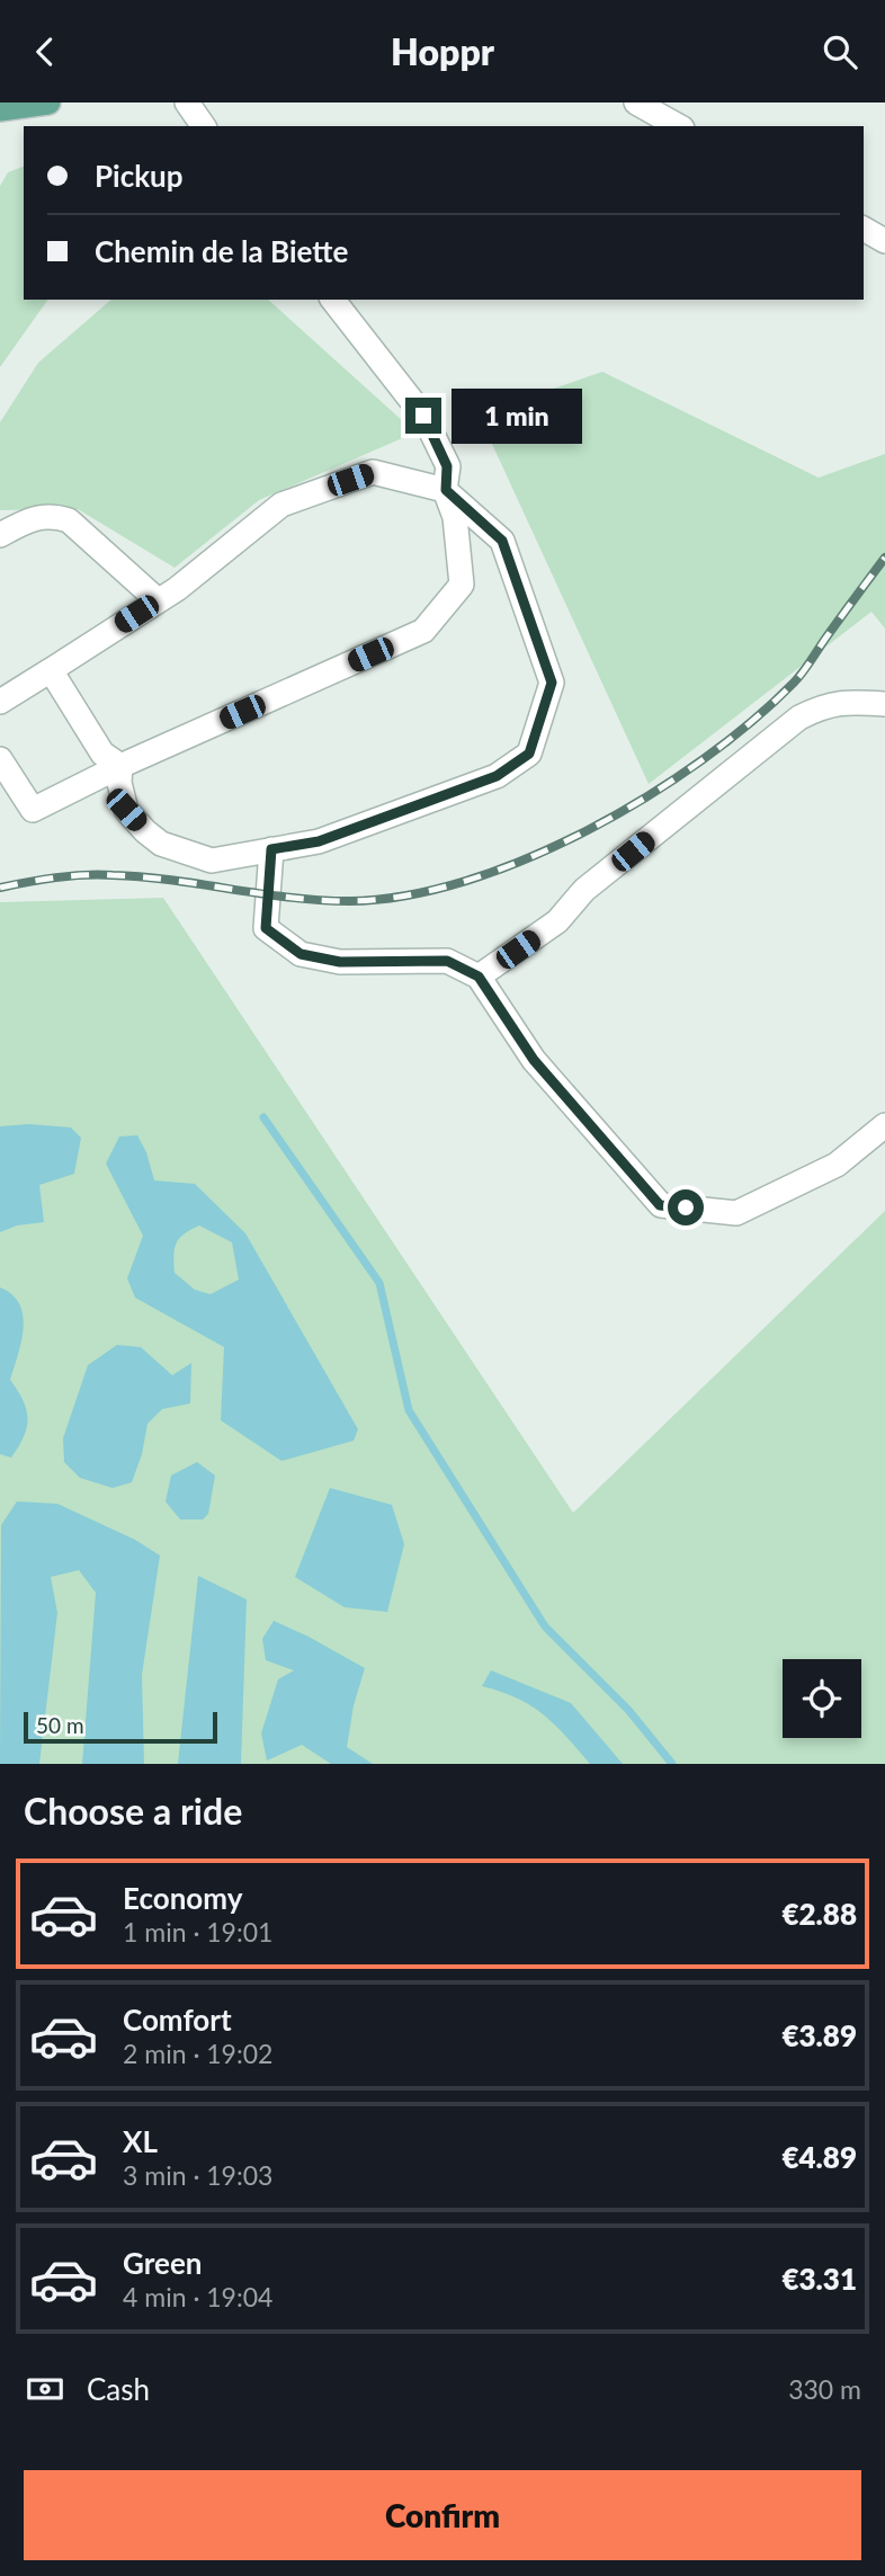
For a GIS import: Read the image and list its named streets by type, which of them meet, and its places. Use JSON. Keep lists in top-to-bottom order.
{
  "scale_bar": "50 m",
  "page": {
    "header": "Hoppr",
    "banner": ["Pickup", "Chemin de la Biette"],
    "bubble": "1 min",
    "scale": "50 m",
    "heading": "Choose a ride",
    "list": [
      {
        "name": "Economy",
        "note": "1 min · 19:01",
        "value": "€2.88"
      },
      {
        "name": "Comfort",
        "note": "2 min · 19:02",
        "value": "€3.89"
      },
      {
        "name": "XL",
        "note": "3 min · 19:03",
        "value": "€4.89"
      },
      {
        "name": "Green",
        "note": "4 min · 19:04",
        "value": "€3.31"
      }
    ],
    "pay": ["Cash", "330 m"],
    "buttons": "Confirm"
  }
}
